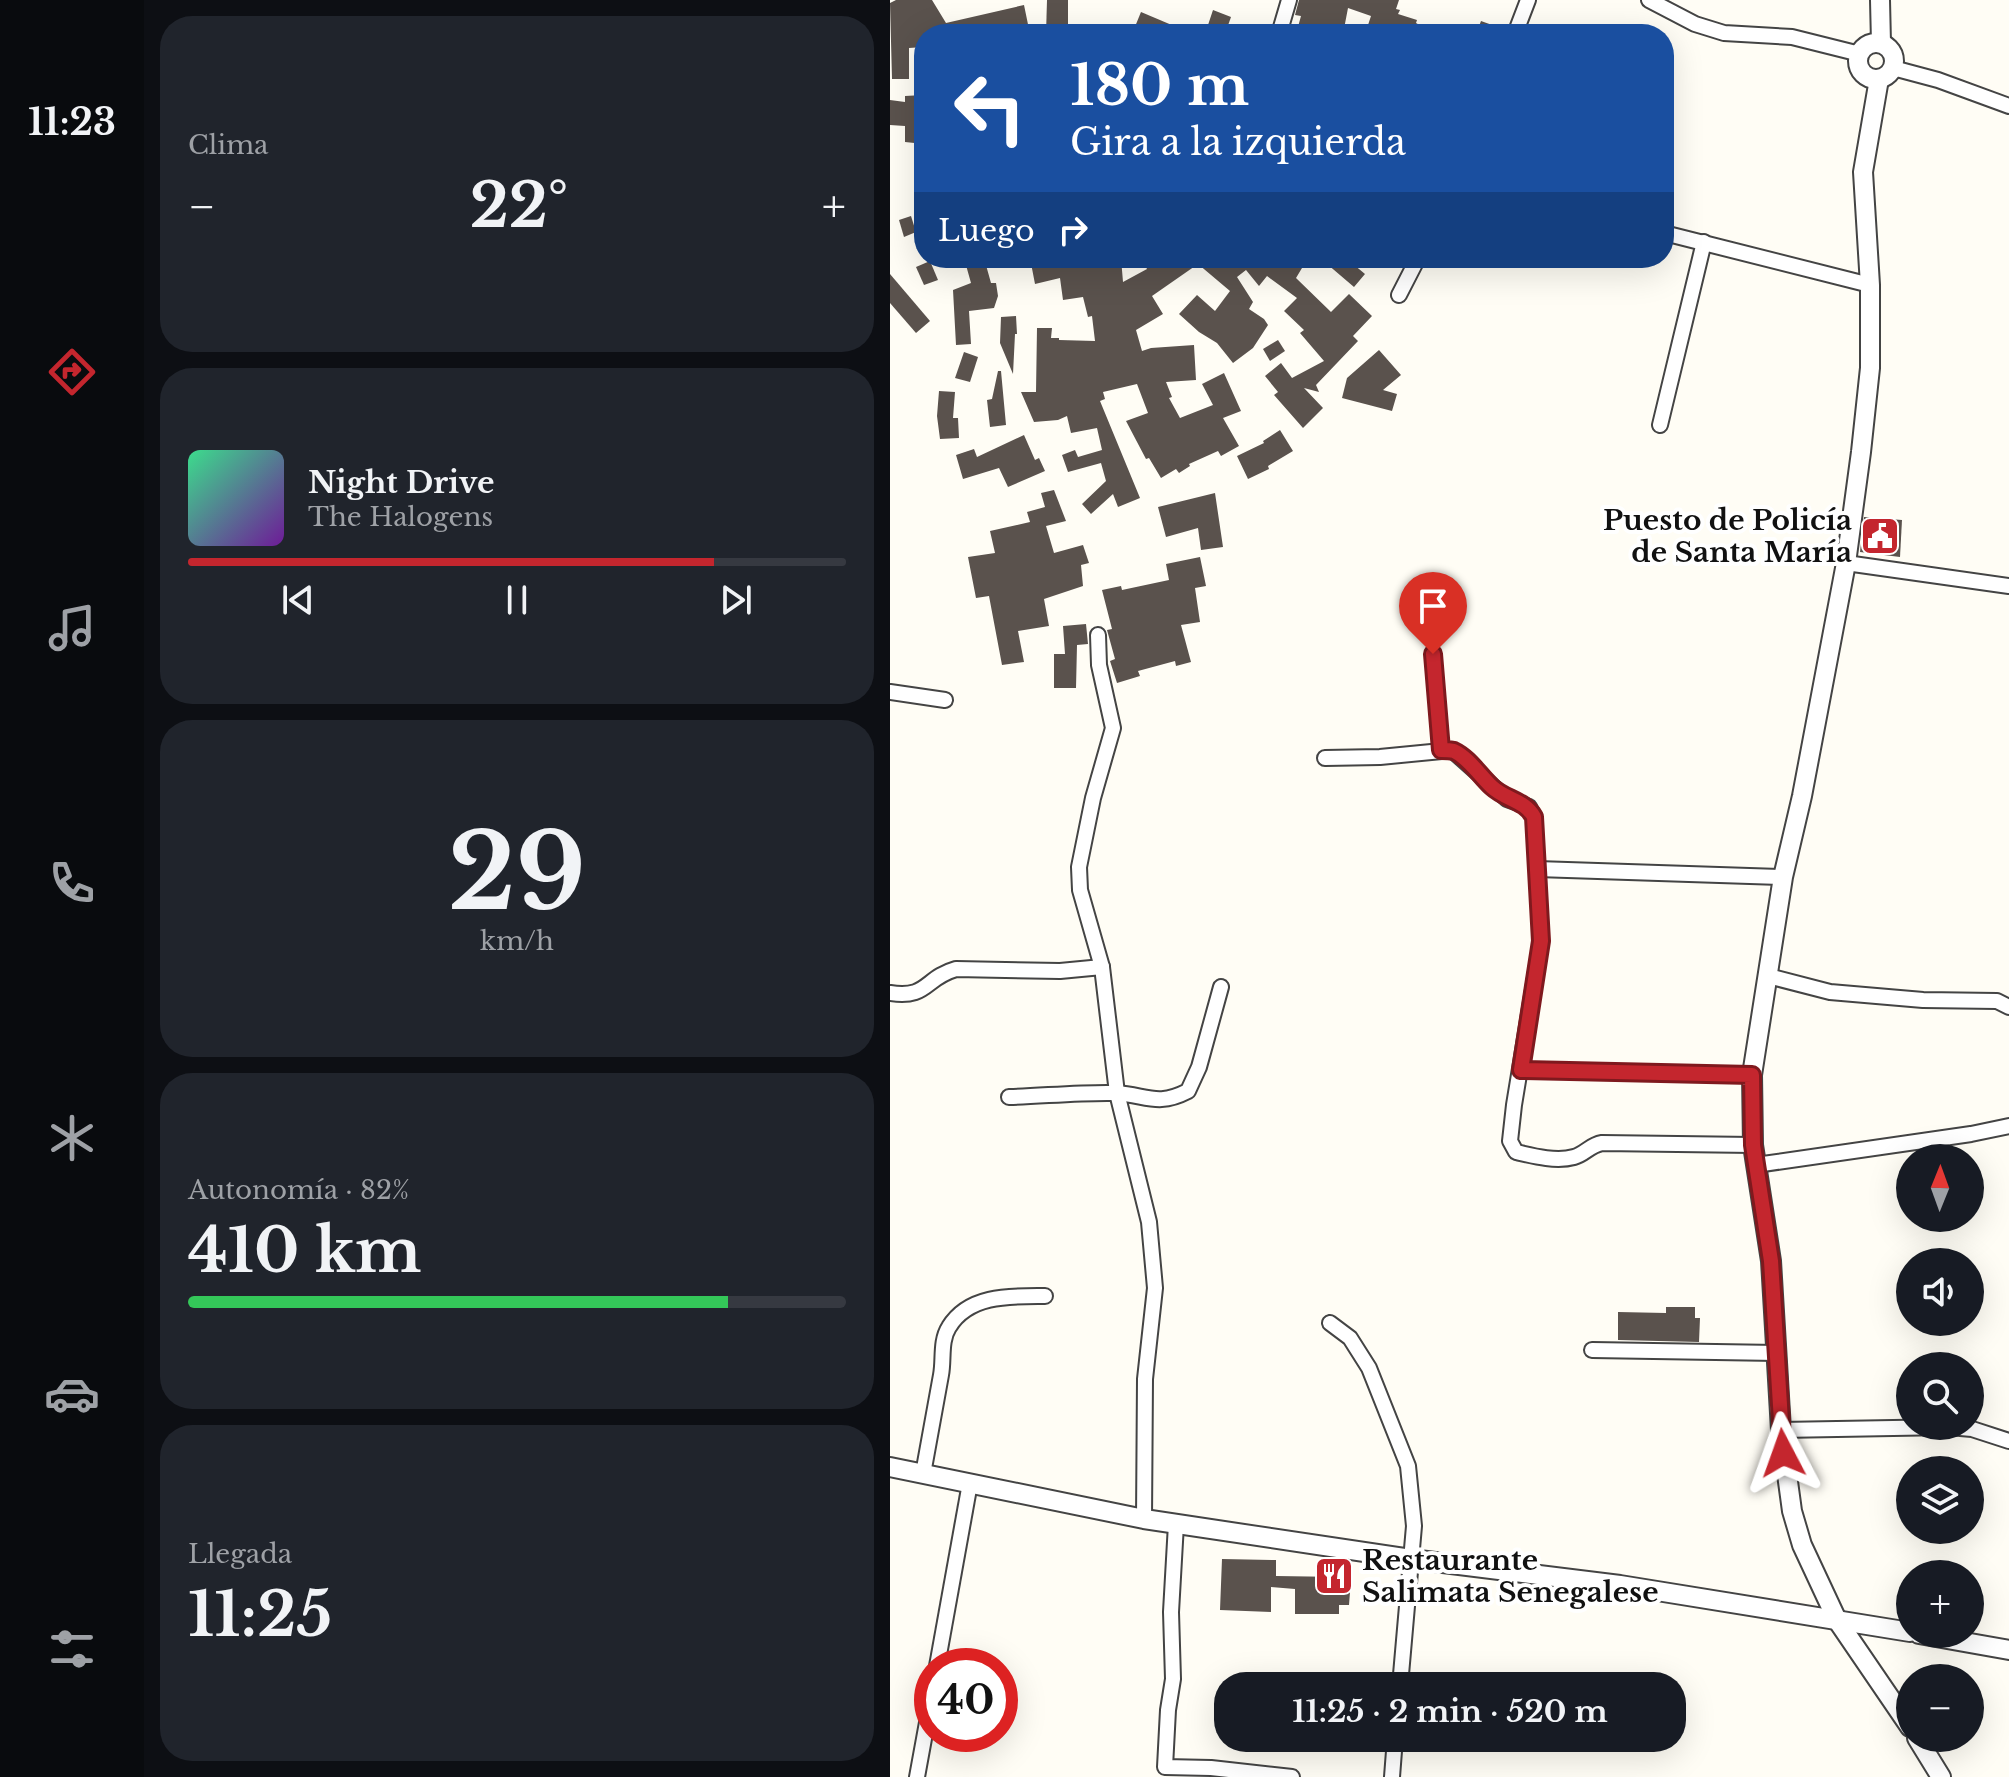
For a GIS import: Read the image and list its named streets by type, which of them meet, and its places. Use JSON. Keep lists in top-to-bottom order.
{
  "places": {
    "public building": ["Puesto de Policía de Santa María"],
    "restaurant": ["Restaurante Salimata Senegalese"]
  },
  "north": "top",
  "page": {
    "tabs": "11:23",
    "tile": [
      "Clima",
      ["29", "km/h"],
      ["Autonomía · 82%", "410 km"],
      ["Llegada", "11:25"]
    ],
    "turn": ["180 m", "Gira a la izquierda"],
    "heat": ["−", "22°", "+"],
    "then": "Luego",
    "song": ["Night Drive", "The Halogens"],
    "map_buttons": ["+", "−"],
    "limit": "40",
    "trip": "11:25 · 2 min · 520 m"
  }
}
